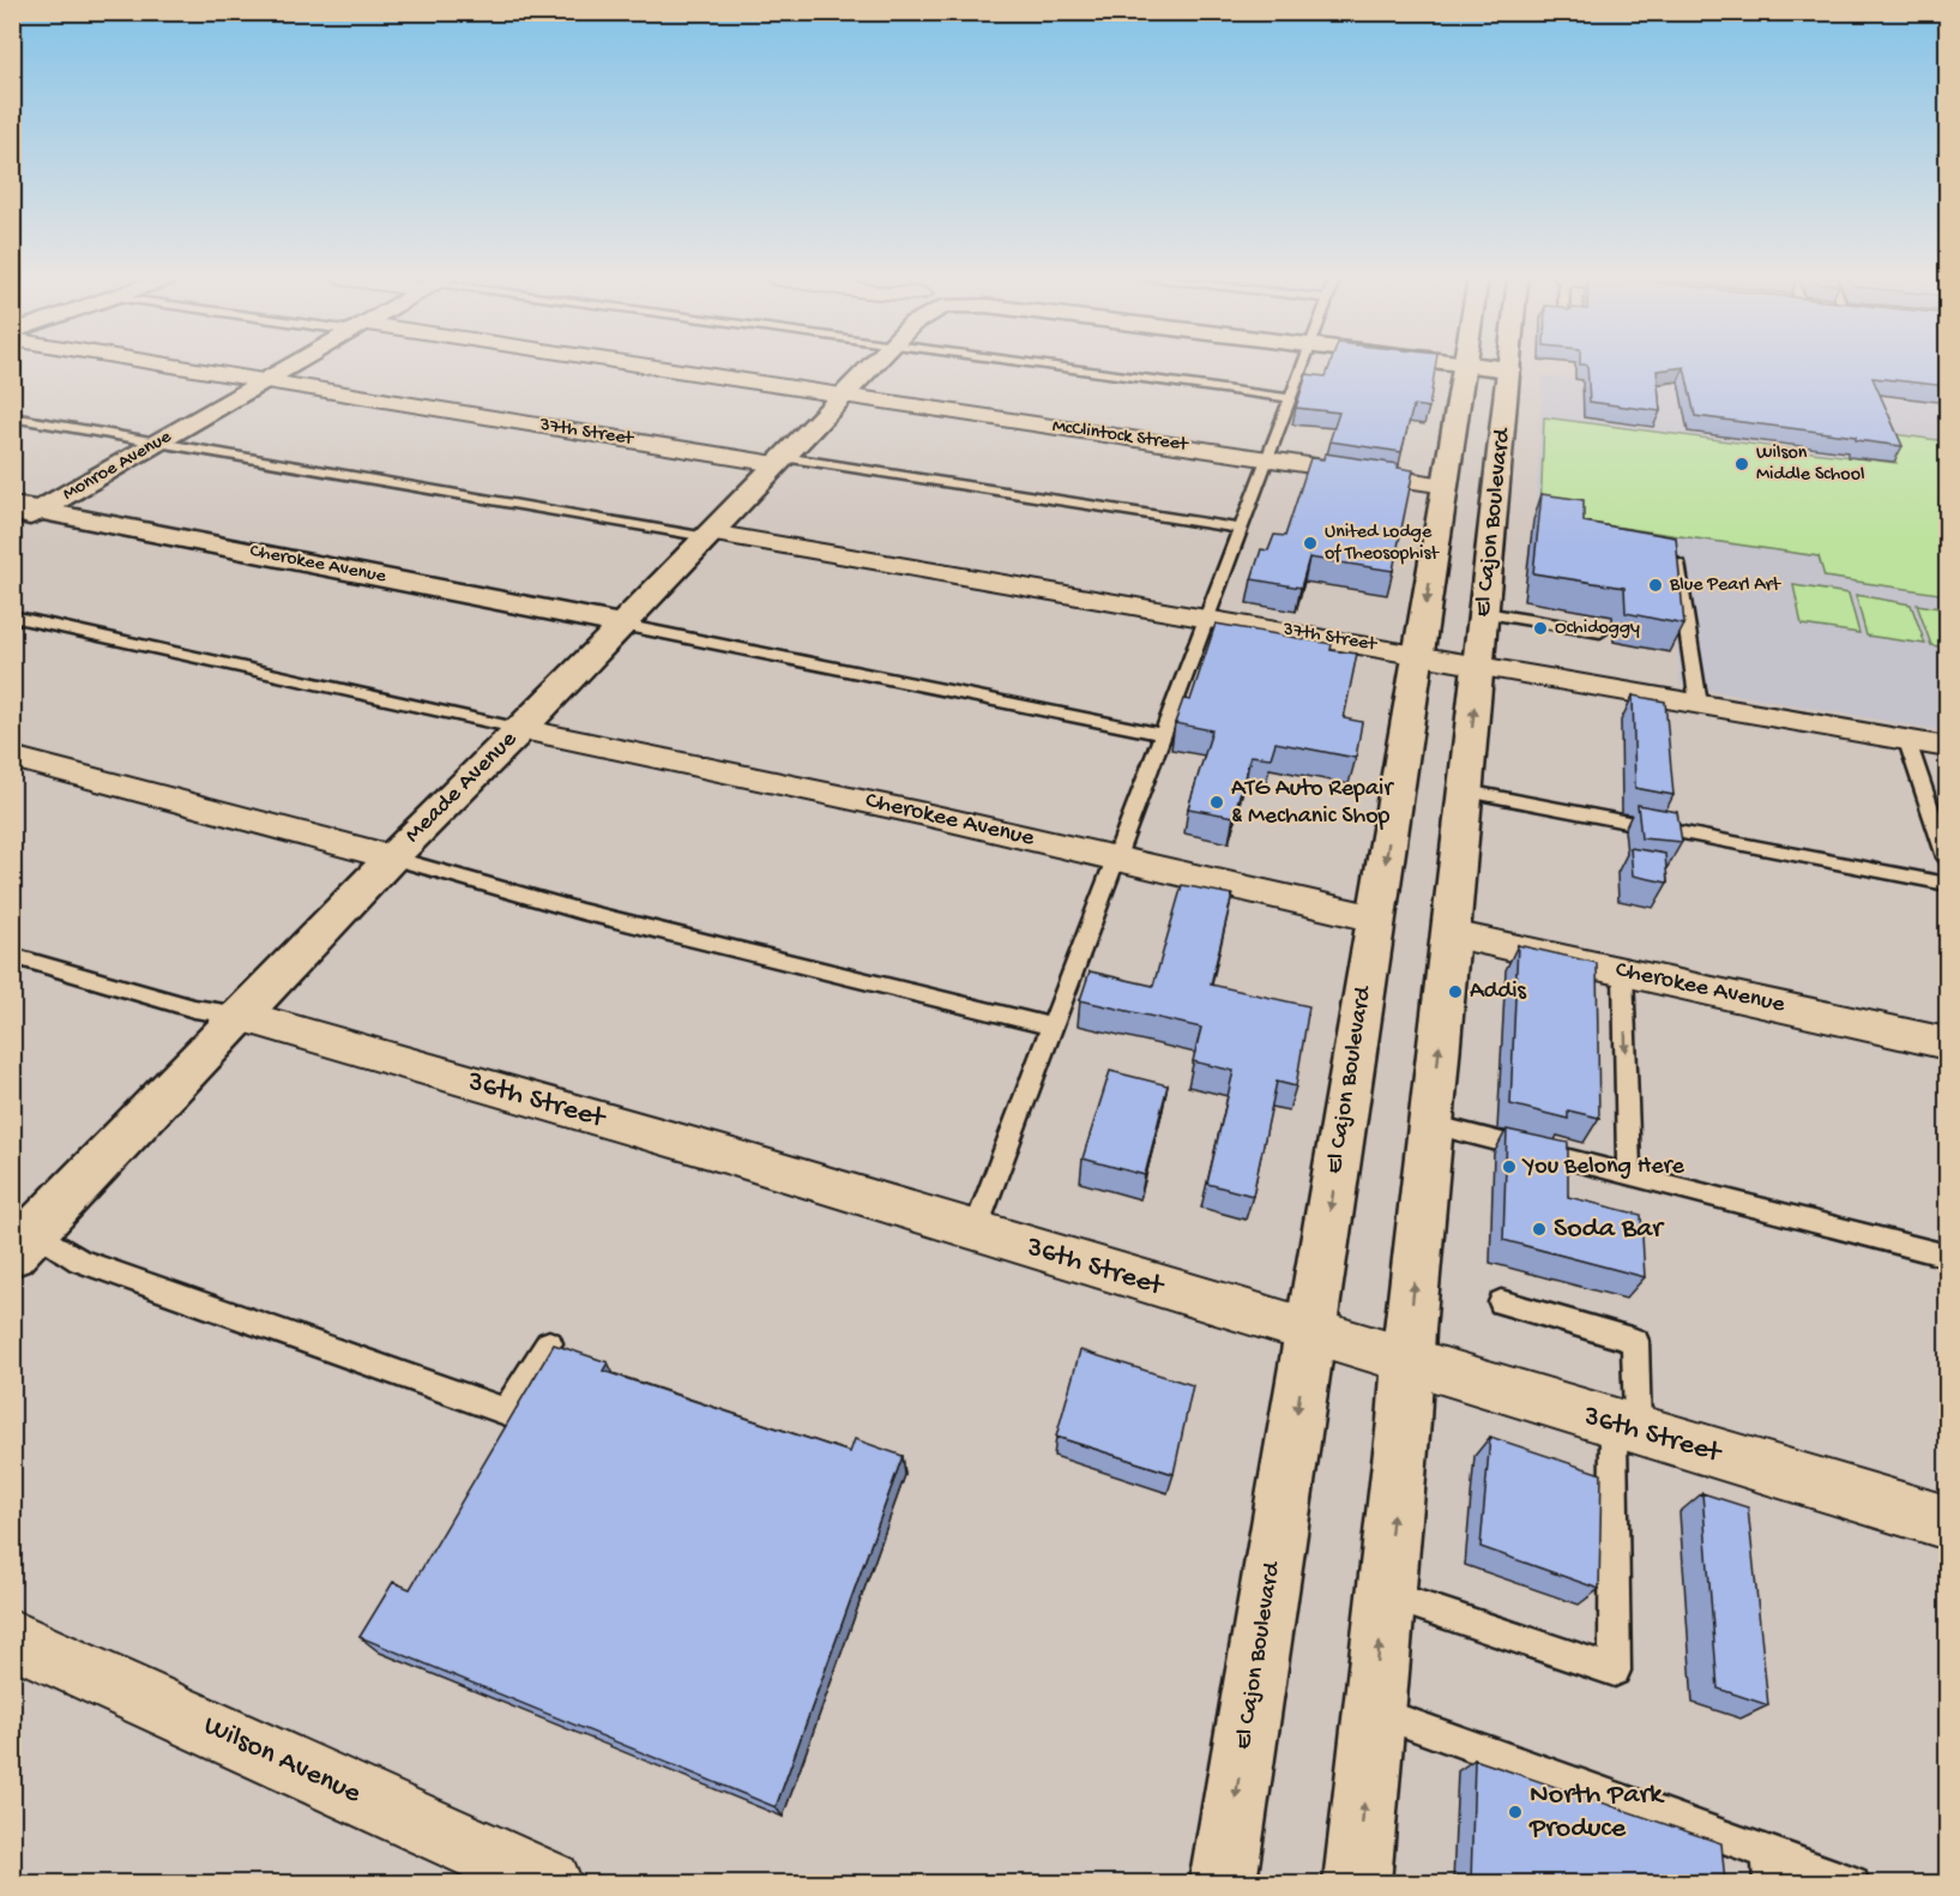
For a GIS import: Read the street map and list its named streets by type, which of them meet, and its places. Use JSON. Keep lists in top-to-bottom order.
{
  "streets": {
    "main road": [
      "Monroe Avenue",
      "El Cajon Boulevard",
      "Cherokee Avenue",
      "Meade Avenue"
    ],
    "street": [
      "37th Street",
      "McClintock Street",
      "36th Street",
      "Wilson Avenue"
    ]
  },
  "crossings": [
    ["37th Street", "Monroe Avenue"],
    ["37th Street", "El Cajon Boulevard"],
    ["37th Street", "Meade Avenue"],
    ["McClintock Street", "El Cajon Boulevard"],
    ["McClintock Street", "Meade Avenue"],
    ["Monroe Avenue", "Cherokee Avenue"],
    ["El Cajon Boulevard", "Cherokee Avenue"],
    ["El Cajon Boulevard", "36th Street"],
    ["Cherokee Avenue", "Meade Avenue"],
    ["Meade Avenue", "36th Street"]
  ],
  "places": [
    "Wilson Middle School",
    "United Lodge of Theosophist",
    "Blue Pearl Art",
    "Ochidoggy",
    "ATG Auto Repair & Mechanic Shop",
    "Addis",
    "You Belong Here",
    "Soda Bar",
    "North Park Produce"
  ]
}
